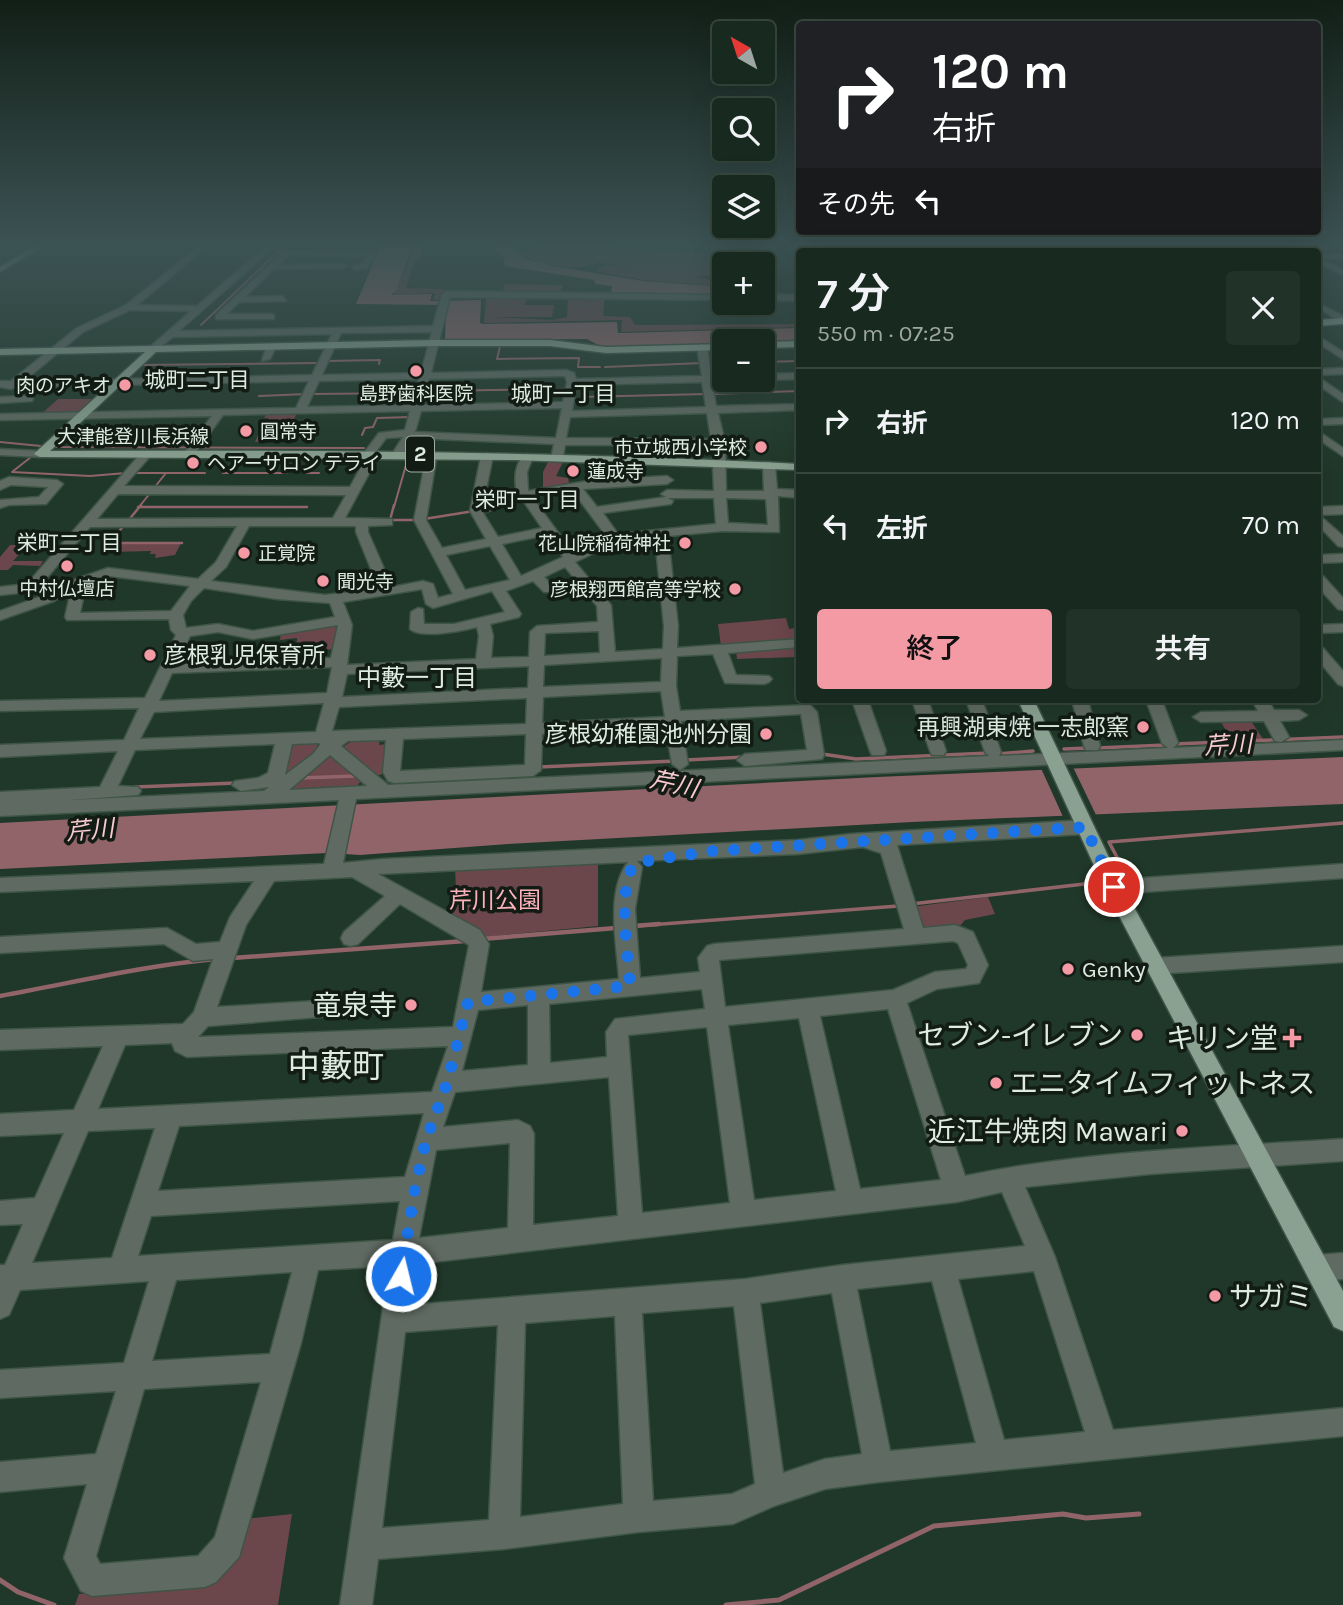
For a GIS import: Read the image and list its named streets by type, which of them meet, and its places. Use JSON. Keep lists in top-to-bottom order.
{
  "streets": {
    "main road": ["大津能登川長浜線", "2"]
  },
  "districts": [
    "城町二丁目",
    "城町一丁目",
    "栄町一丁目",
    "栄町二丁目",
    "中藪一丁目",
    "中藪町"
  ],
  "water": ["芹川"],
  "parks": ["芹川公園"],
  "places": {
    "other": [
      "島野歯科医院",
      "肉のアキオ",
      "圓常寺",
      "市立城西小学校",
      "ヘアーサロン テライ",
      "蓮成寺",
      "花山院稲荷神社",
      "正覚院",
      "中村仏壇店",
      "聞光寺",
      "彦根翔西館高等学校",
      "彦根乳児保育所",
      "再興湖東焼 一志郎窯",
      "彦根幼稚園池州分園",
      "Genky",
      "竜泉寺",
      "セブン-イレブン",
      "エニタイムフィットネス",
      "近江牛焼肉 Mawari",
      "サガミ"
    ],
    "health": ["キリン堂"]
  },
  "north": "top left",
  "page": {
    "map_buttons": ["+", "−"],
    "turn": ["120 m", "右折"],
    "then": "その先",
    "heading": ["7 分", "550 m · 07:25"],
    "list": [
      {
        "name": "右折",
        "value": "120 m"
      },
      {
        "name": "左折",
        "value": "70 m"
      }
    ],
    "buttons": ["終了", "共有"]
  }
}
